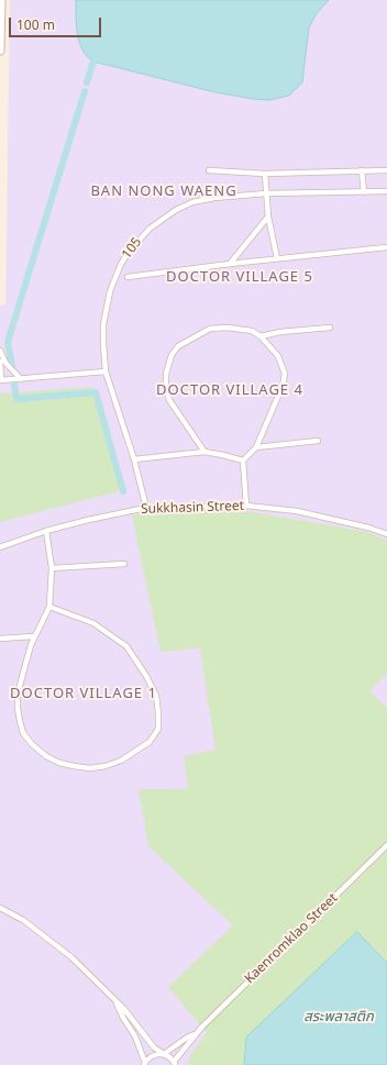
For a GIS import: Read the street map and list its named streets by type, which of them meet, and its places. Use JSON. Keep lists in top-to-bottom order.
{
  "streets": {
    "street": ["105", "Sukkhasin Street", "Kaenromklao Street"]
  },
  "crossings": [
    ["105", "Sukkhasin Street"]
  ],
  "districts": [
    "BAN NONG WAENG",
    "DOCTOR VILLAGE 5",
    "DOCTOR VILLAGE 4",
    "DOCTOR VILLAGE 1"
  ],
  "water": ["สระพลาสติก"],
  "scale_bar": "100 m"
}
